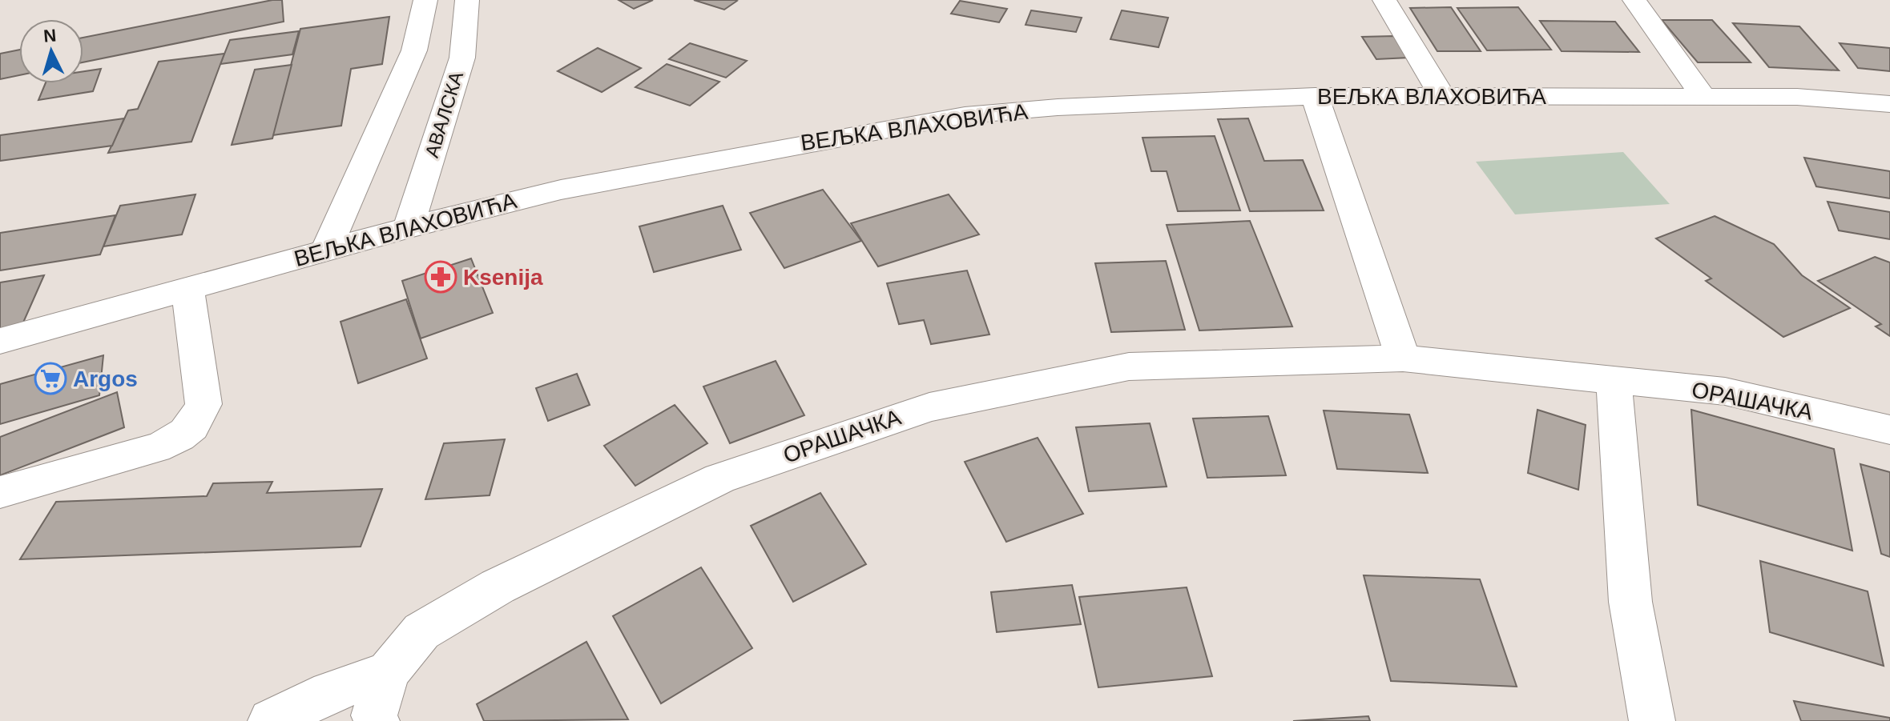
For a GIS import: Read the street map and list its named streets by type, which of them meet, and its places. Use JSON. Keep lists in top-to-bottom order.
{
  "streets": {
    "street": ["ВЕЉКА ВЛАХОВИЋА", "АВАЛСКА", "ОРАШАЧКА"]
  },
  "crossings": [
    ["ВЕЉКА ВЛАХОВИЋА", "АВАЛСКА"]
  ],
  "places": {
    "pharmacy": ["Ksenija"],
    "supermarket": ["Argos"]
  },
  "north": "top"
}
